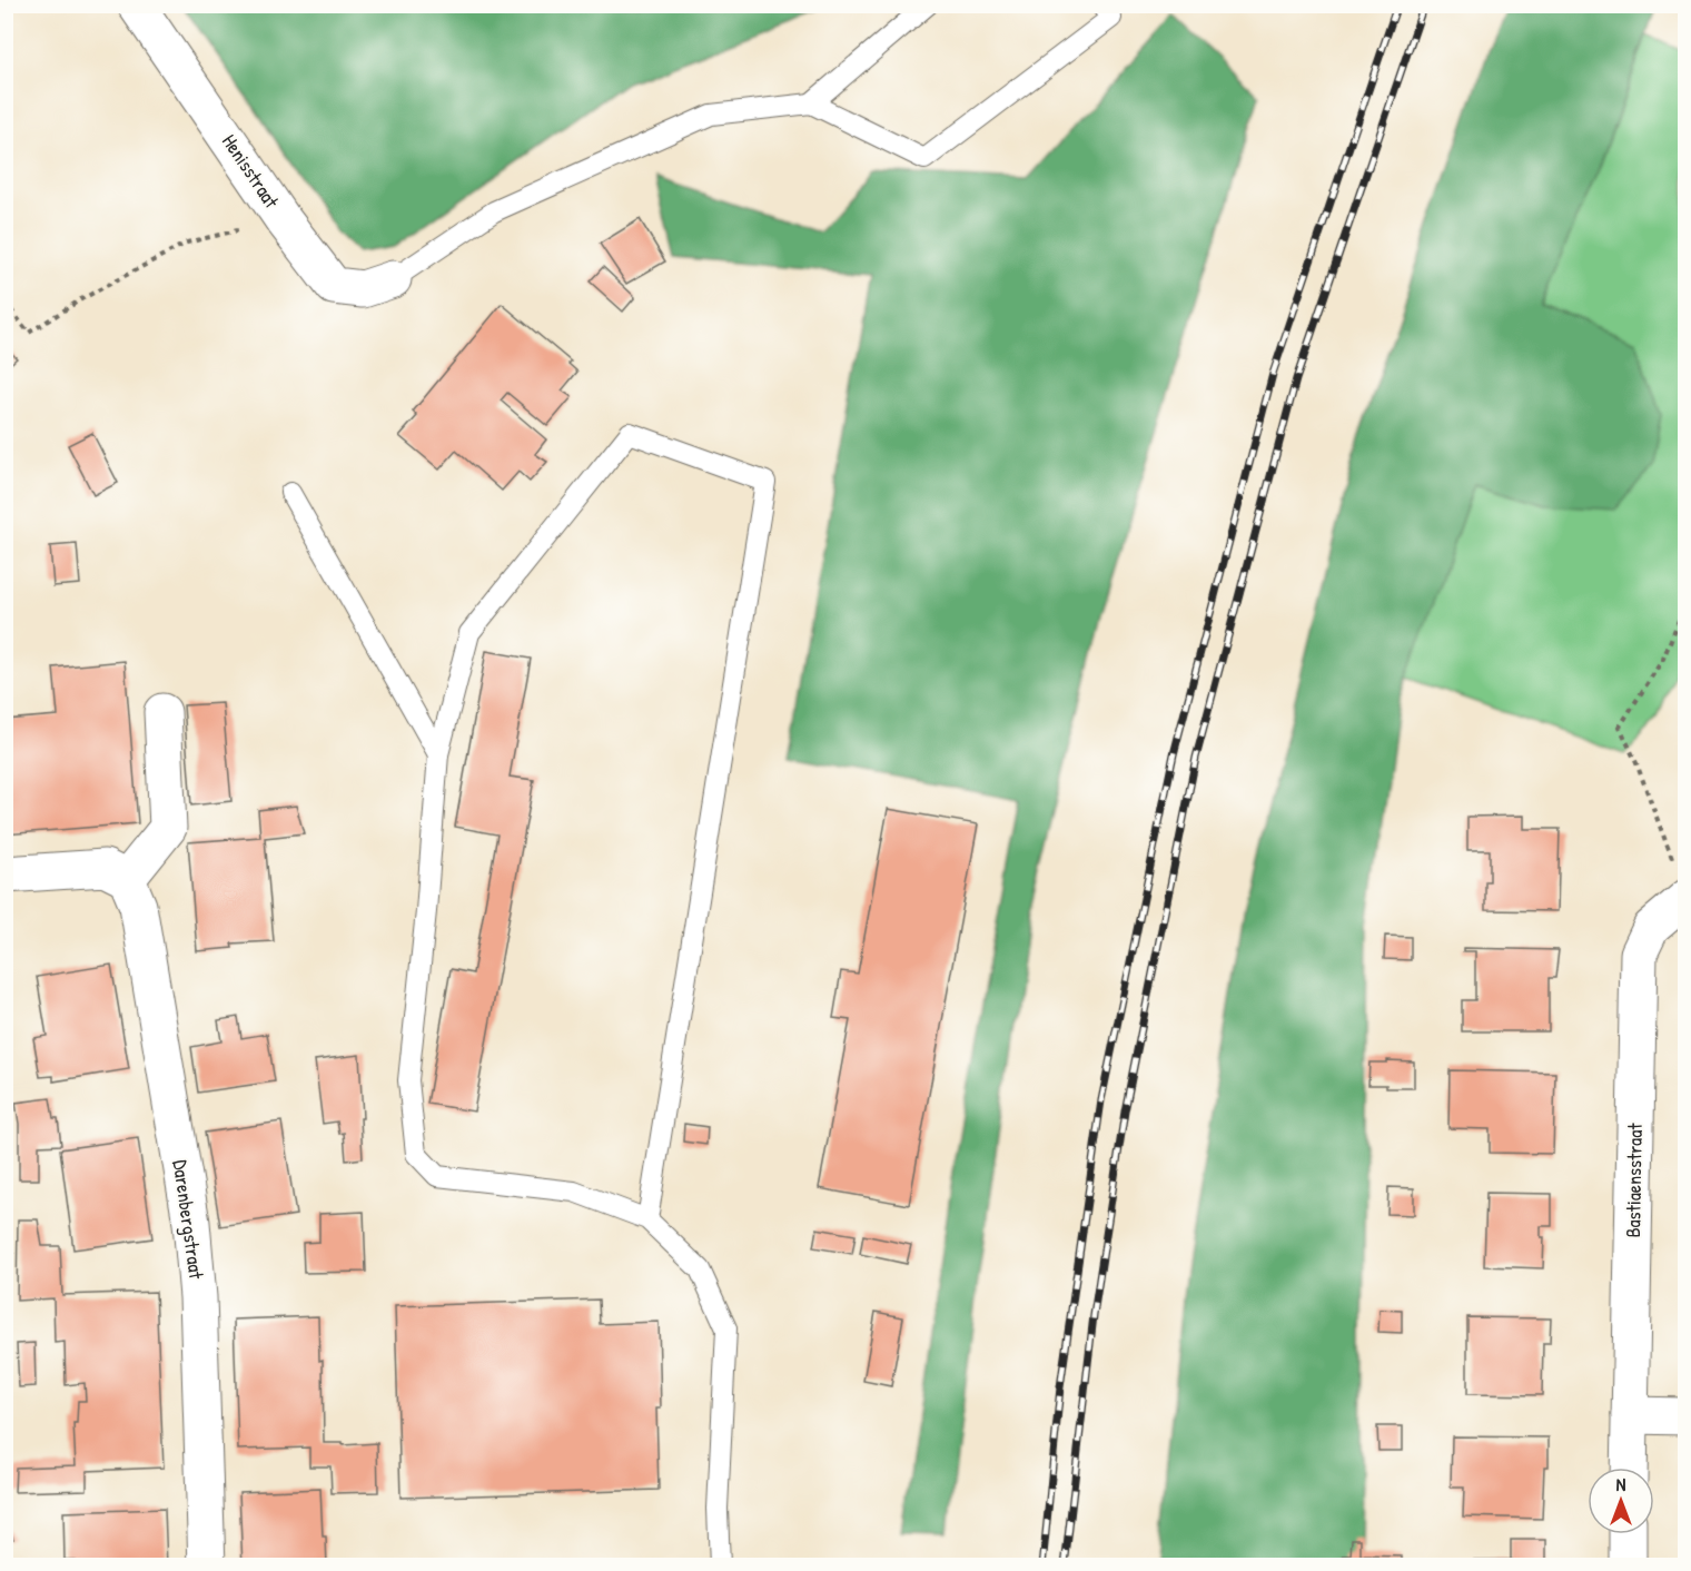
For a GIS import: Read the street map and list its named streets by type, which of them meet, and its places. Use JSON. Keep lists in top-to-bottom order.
{
  "streets": {
    "street": ["Henisstraat", "Bastiaensstraat", "Darenbergstraat"]
  },
  "north": "top"
}
